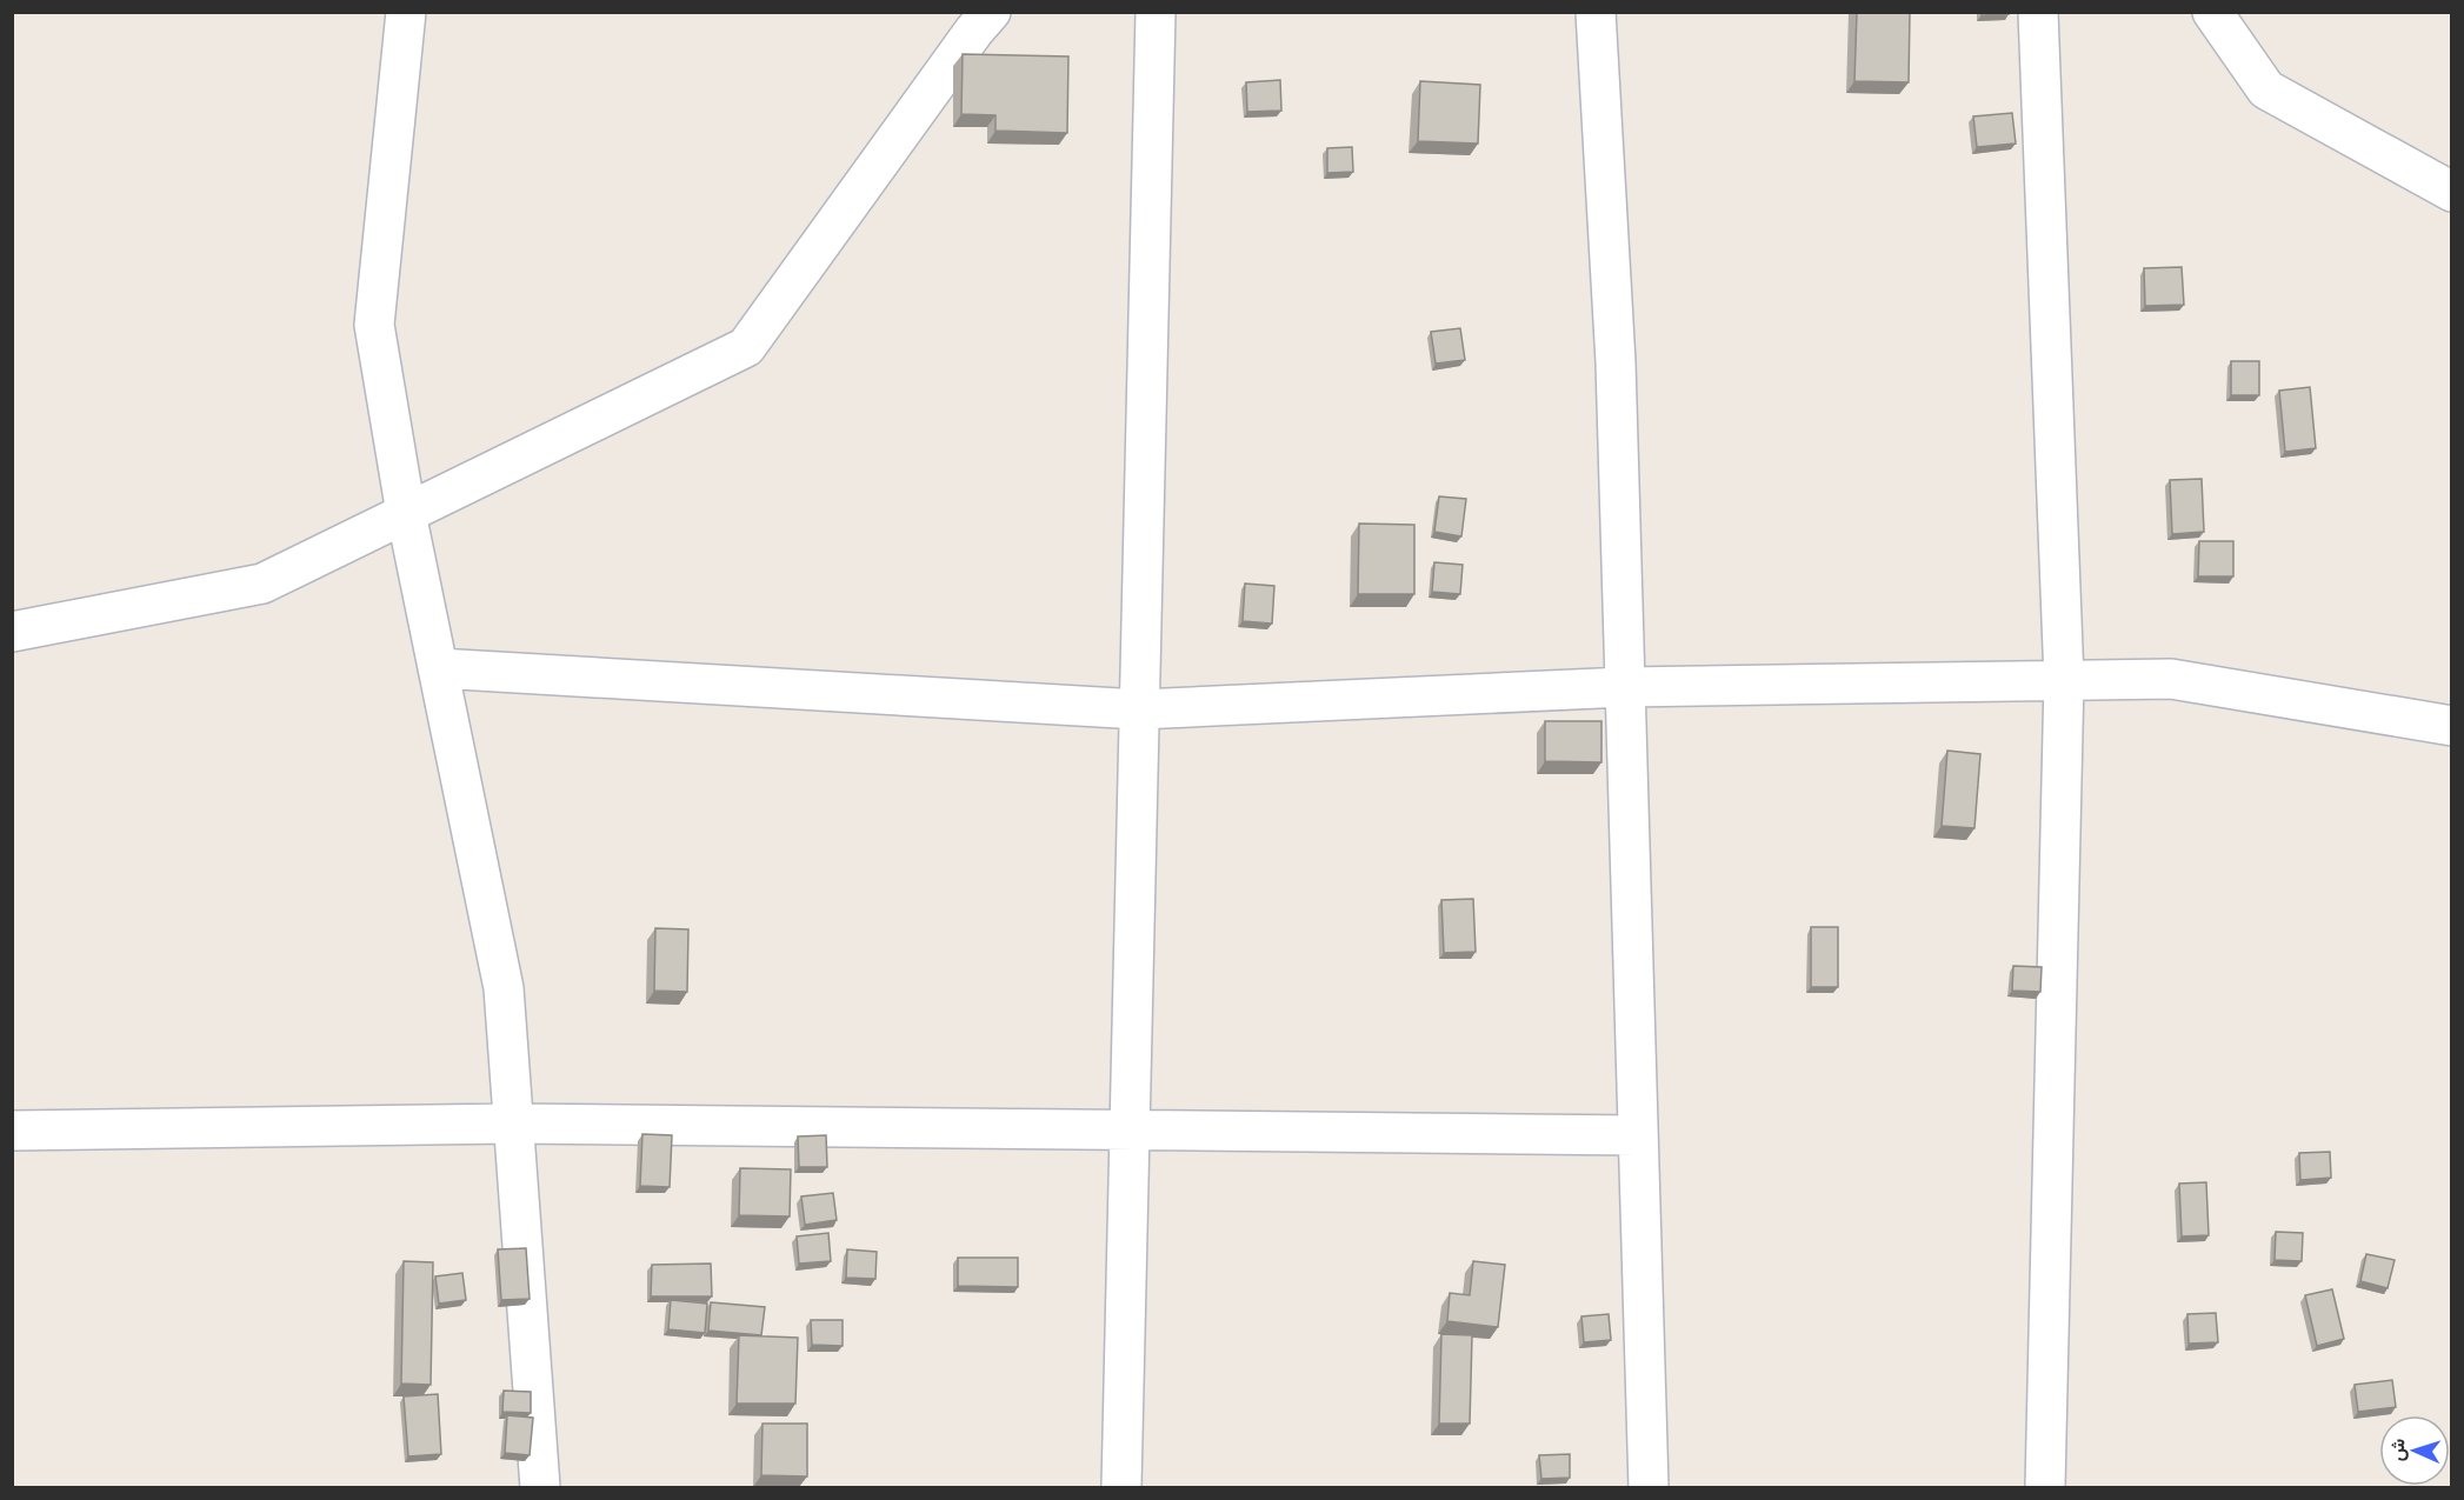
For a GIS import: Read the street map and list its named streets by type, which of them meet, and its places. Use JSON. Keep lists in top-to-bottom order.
{
  "north": "left"
}
